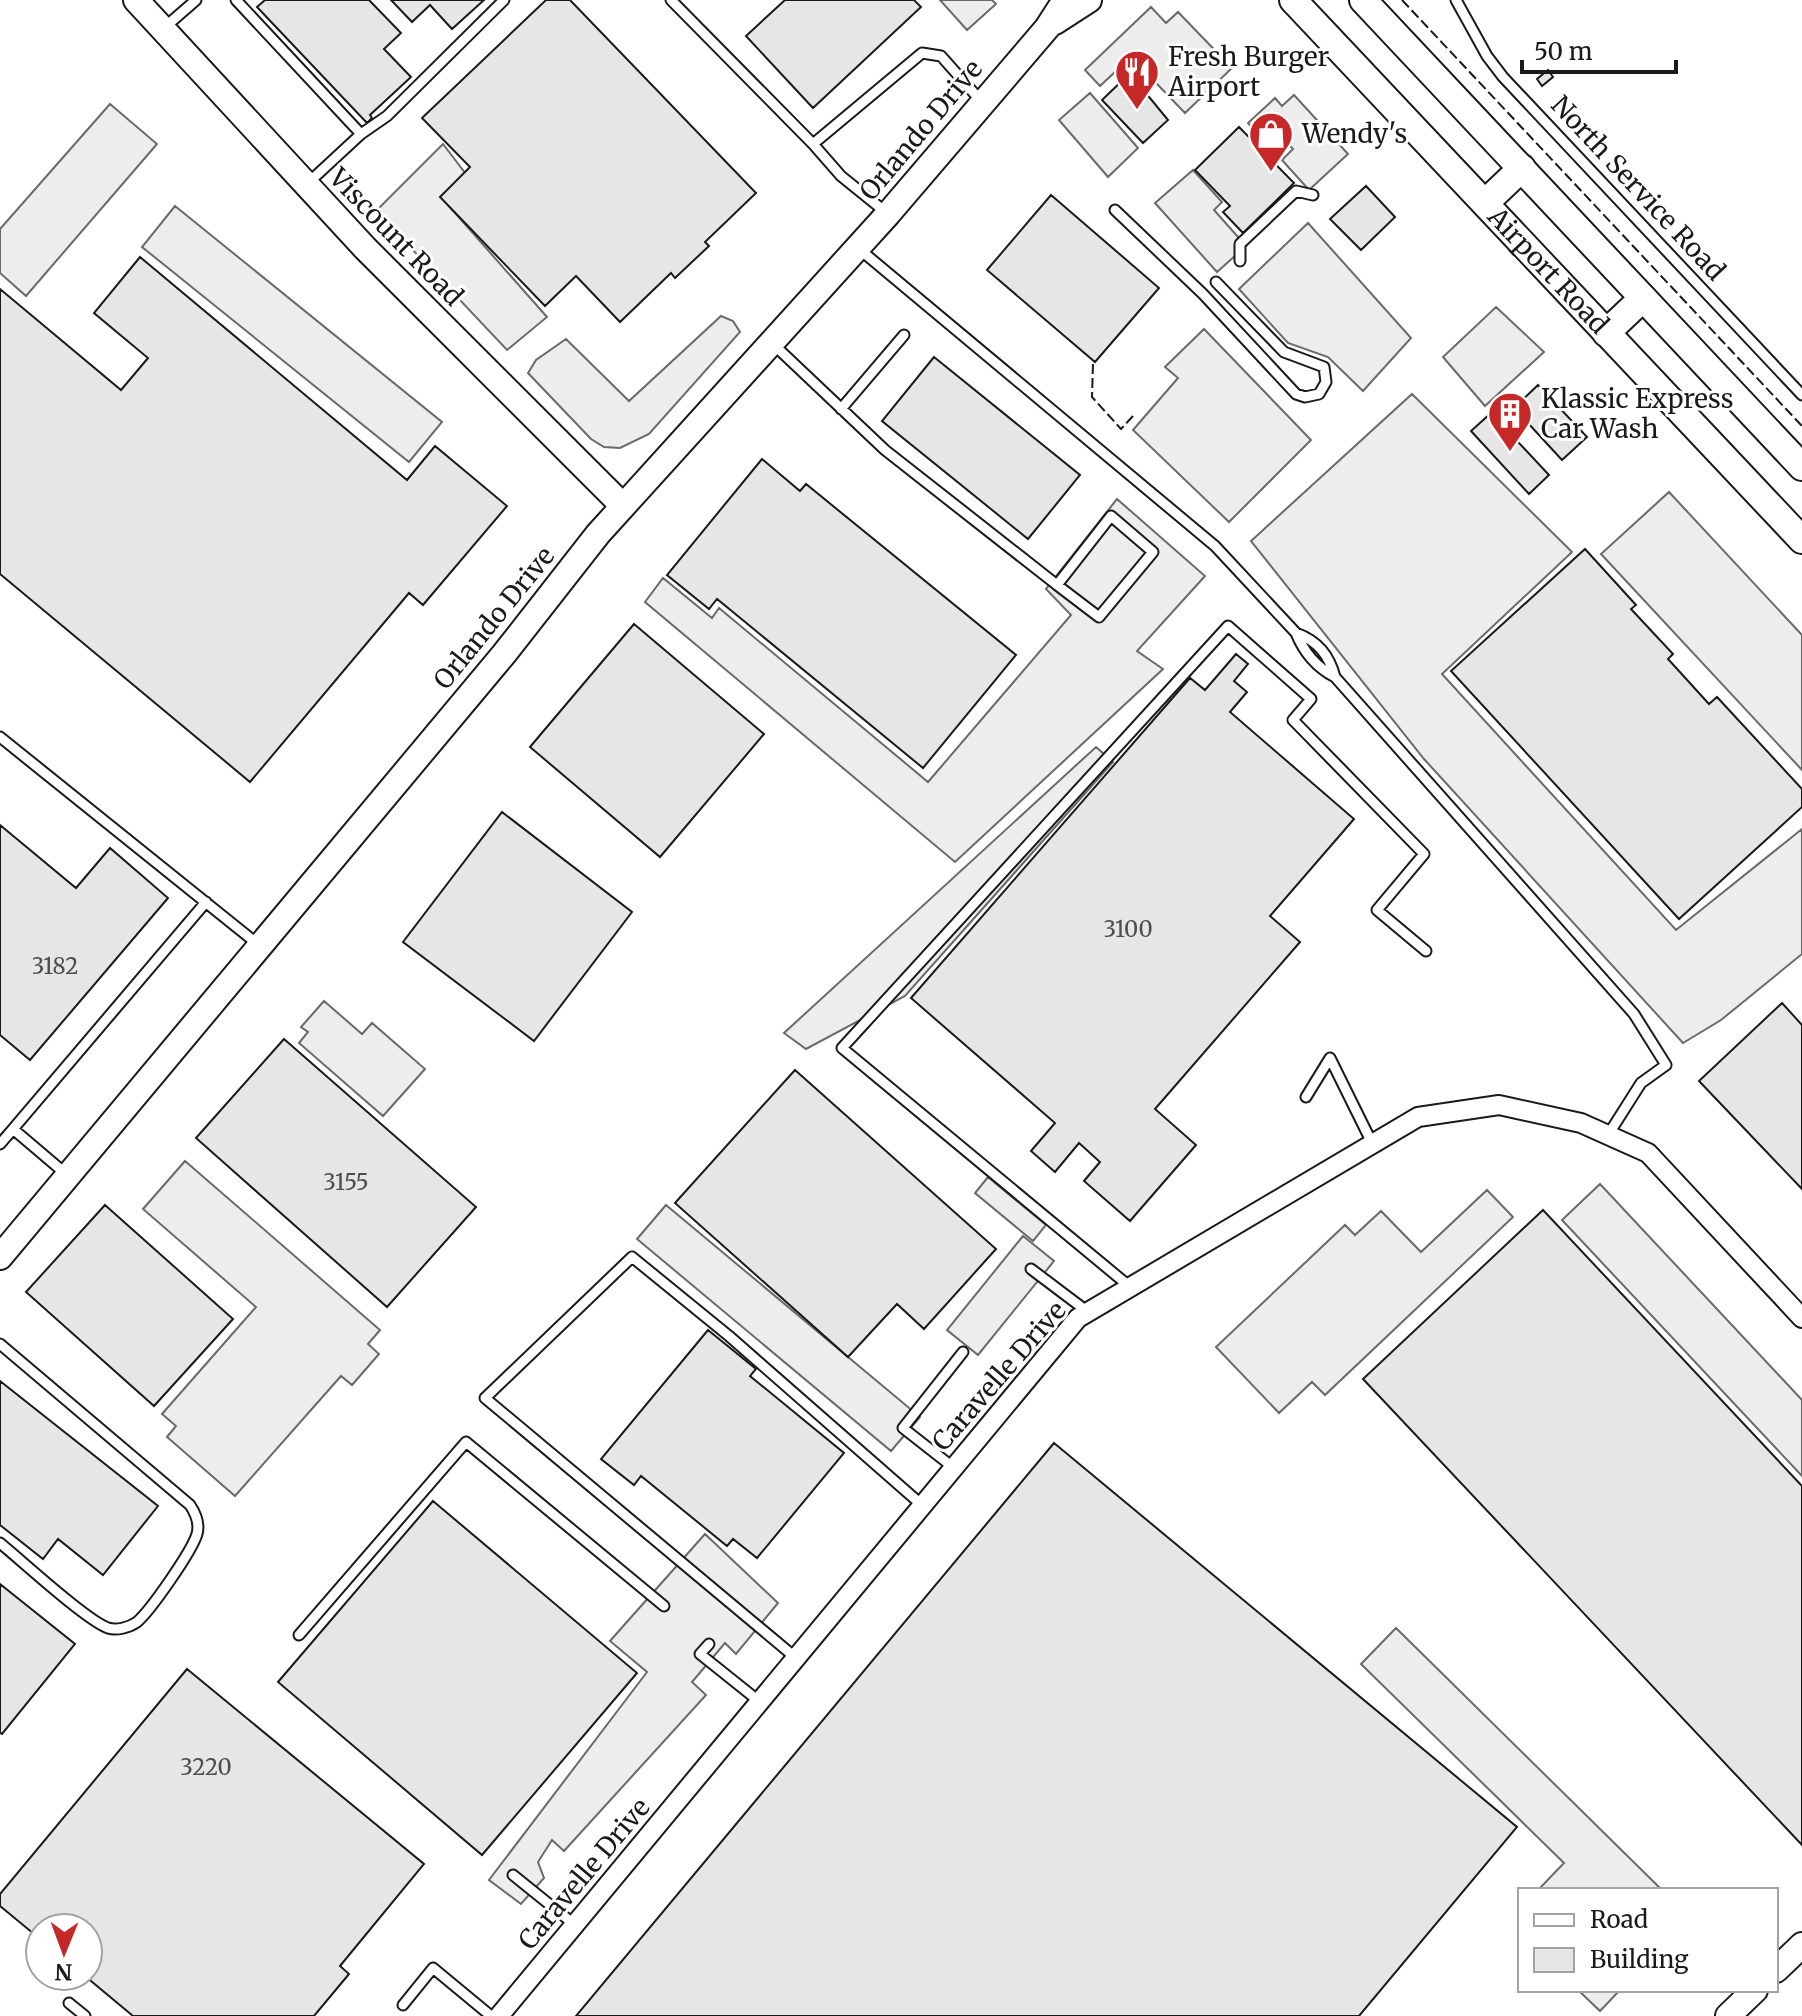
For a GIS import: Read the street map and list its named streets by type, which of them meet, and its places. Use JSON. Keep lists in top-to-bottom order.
{
  "streets": {
    "main road": ["Airport Road"],
    "street": ["Orlando Drive", "Viscount Road", "Caravelle Drive"],
    "lane": ["North Service Road"]
  },
  "crossings": [
    ["Orlando Drive", "Viscount Road"]
  ],
  "places": {
    "restaurant": ["Fresh Burger Airport"],
    "shop": ["Wendy's"],
    "building": ["Klassic Express Car Wash"]
  },
  "house_numbers": [
    "3100",
    "3182",
    "3155",
    "3220"
  ],
  "legend": ["Road", "Building"],
  "scale_bar": "50 m",
  "north": "bottom"
}
